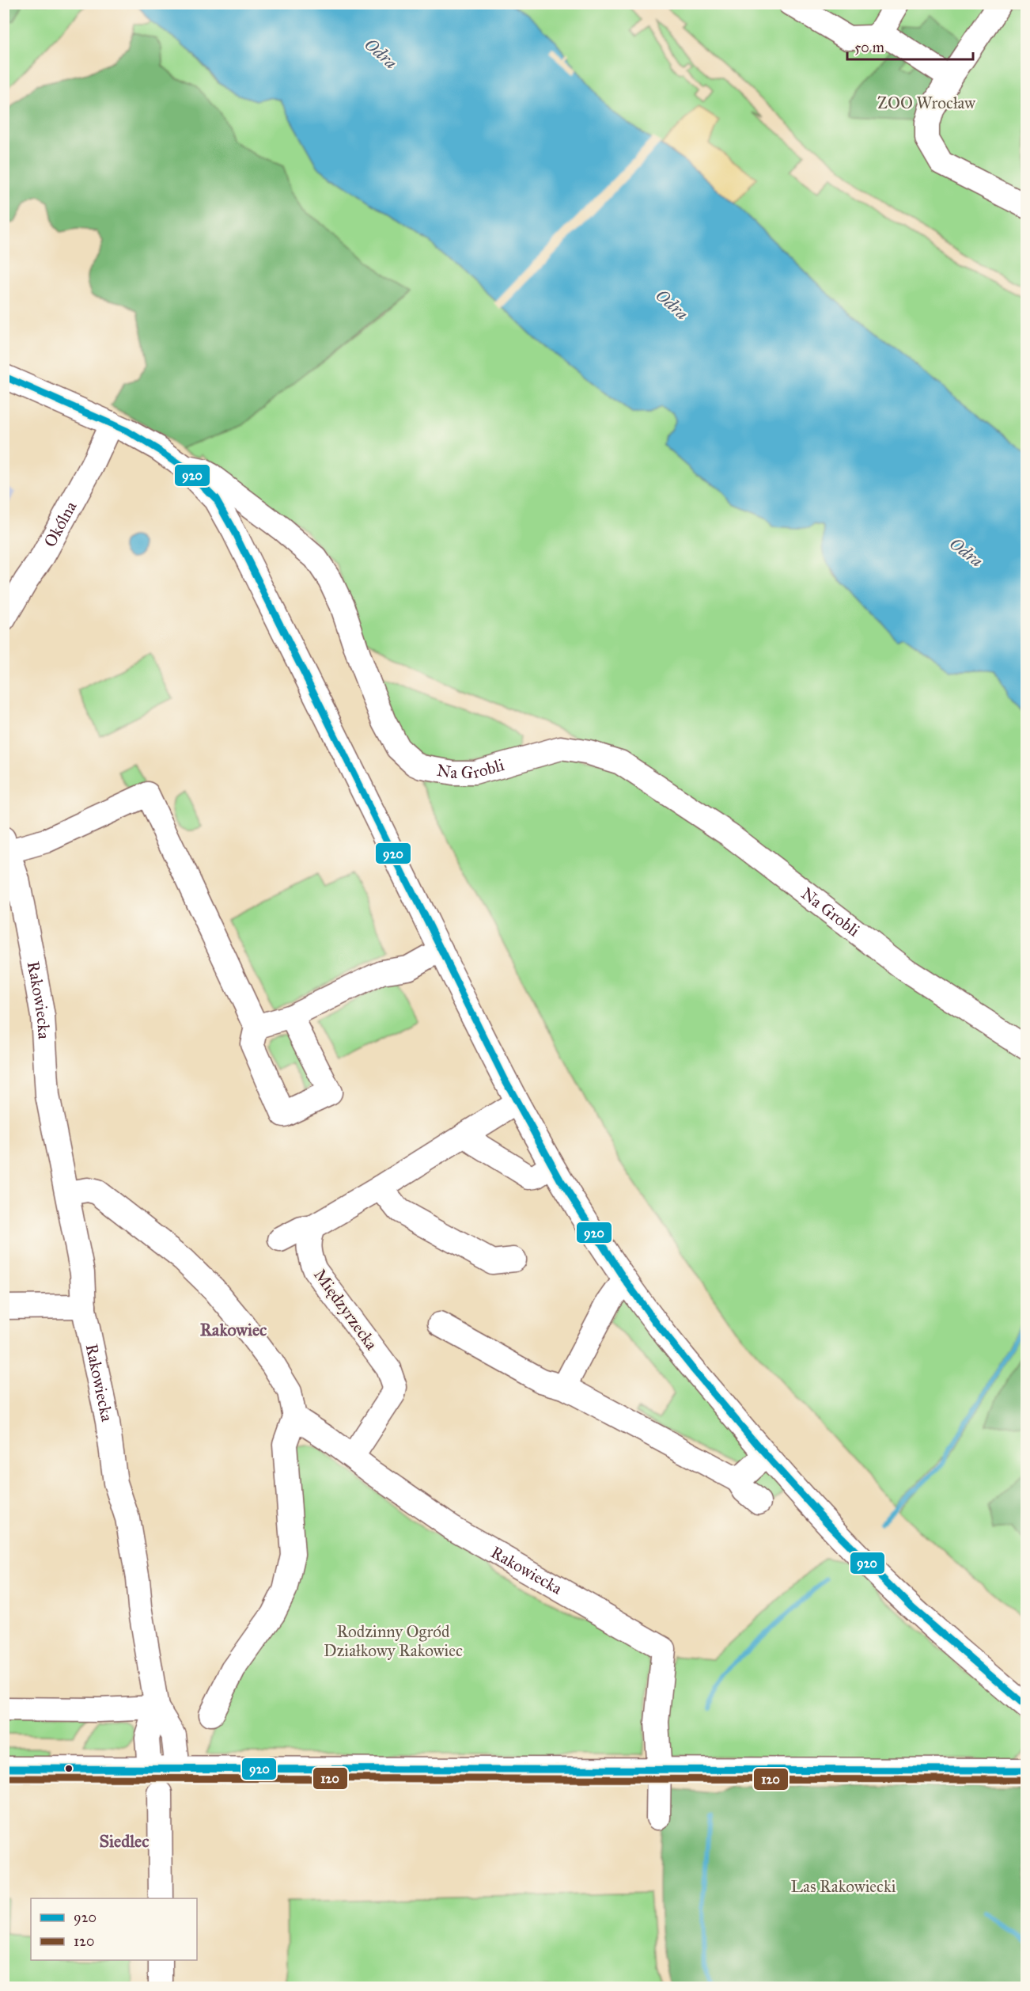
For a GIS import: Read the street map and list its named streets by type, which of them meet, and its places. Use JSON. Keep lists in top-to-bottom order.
{
  "streets": {
    "street": [
      "Okólna",
      "Na Grobli",
      "Rakowiecka",
      "Międzyrzecka"
    ]
  },
  "crossings": [
    ["Okólna", "Na Grobli"],
    ["Rakowiecka", "Międzyrzecka"]
  ],
  "districts": ["Rakowiec", "Siedlec"],
  "water": ["Odra"],
  "parks": ["ZOO Wrocław", "Rodzinny Ogród Działkowy Rakowiec", "Las Rakowiecki"],
  "lines": ["transit line 920", "transit line 120"],
  "legend": ["920", "120"],
  "scale_bar": "50 m"
}
